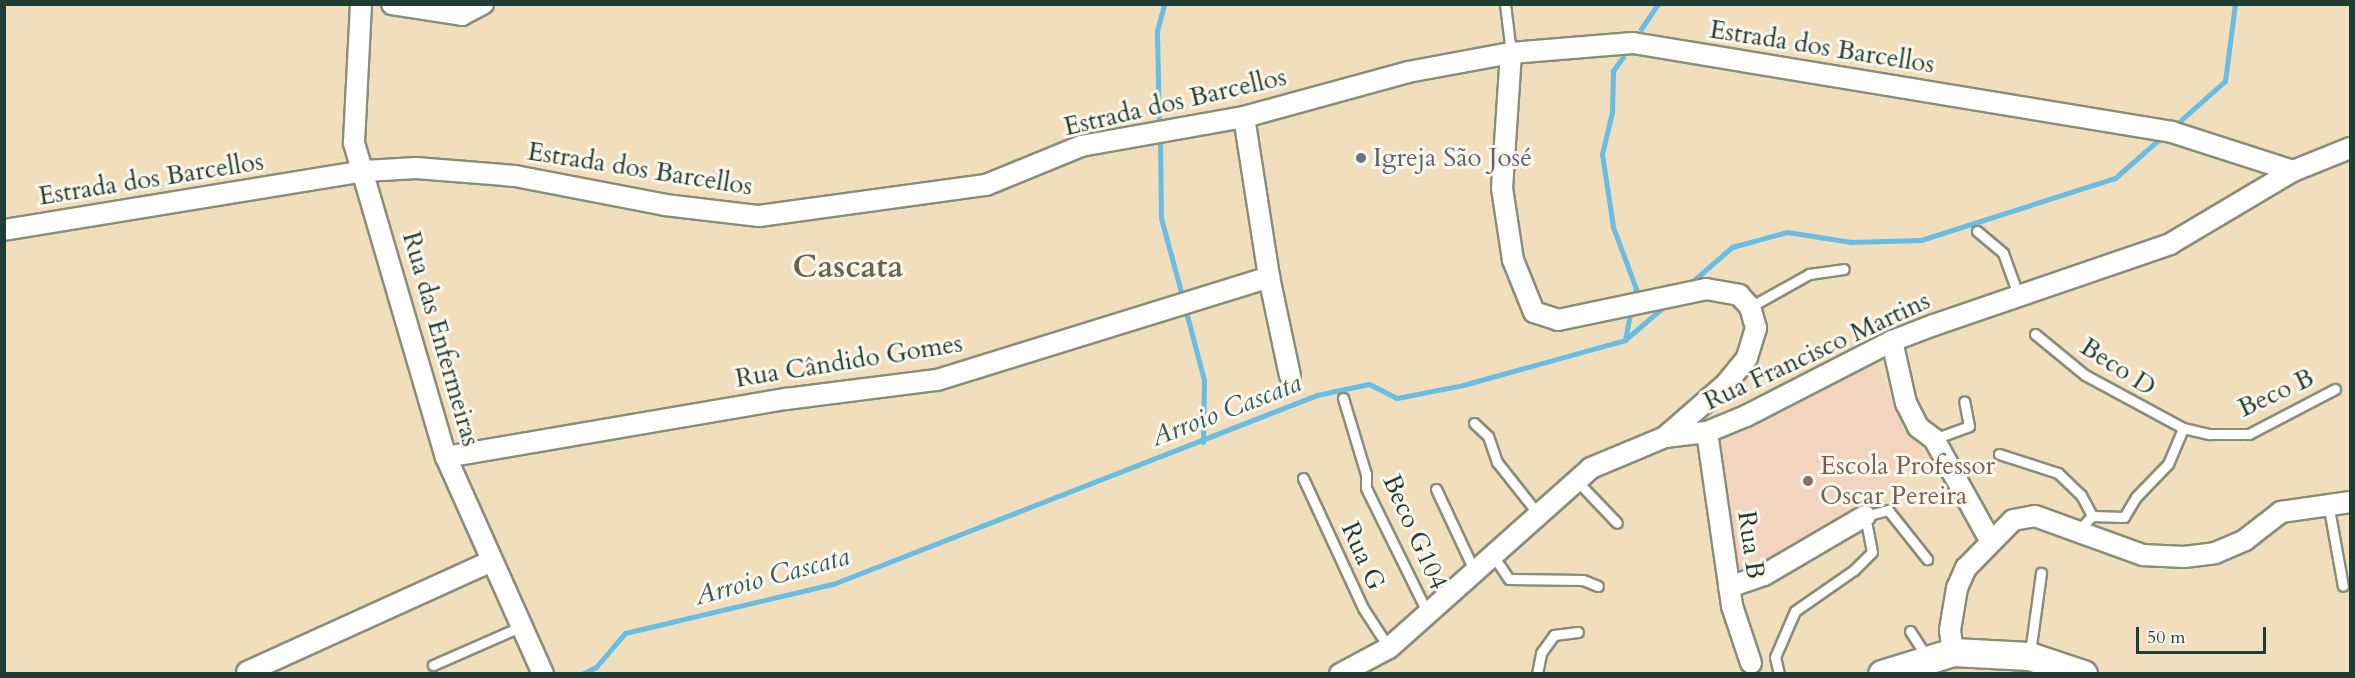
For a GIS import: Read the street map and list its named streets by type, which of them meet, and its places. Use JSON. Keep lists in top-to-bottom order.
{
  "streets": {
    "street": [
      "Estrada dos Barcellos",
      "Rua das Enfermeiras",
      "Rua Francisco Martins",
      "Rua Cândido Gomes",
      "Rua B"
    ],
    "lane": [
      "Beco D",
      "Beco B",
      "Beco G104",
      "Rua G"
    ]
  },
  "crossings": [
    ["Estrada dos Barcellos", "Rua das Enfermeiras"],
    ["Estrada dos Barcellos", "Rua Francisco Martins"],
    ["Rua das Enfermeiras", "Rua Cândido Gomes"],
    ["Rua Francisco Martins", "Beco G104"],
    ["Rua Francisco Martins", "Rua B"],
    ["Rua Francisco Martins", "Rua G"],
    ["Beco D", "Beco B"]
  ],
  "districts": ["Cascata"],
  "water": ["Arroio Cascata"],
  "places": ["Igreja São José", "Escola Professor Oscar Pereira"],
  "scale_bar": "50 m"
}
